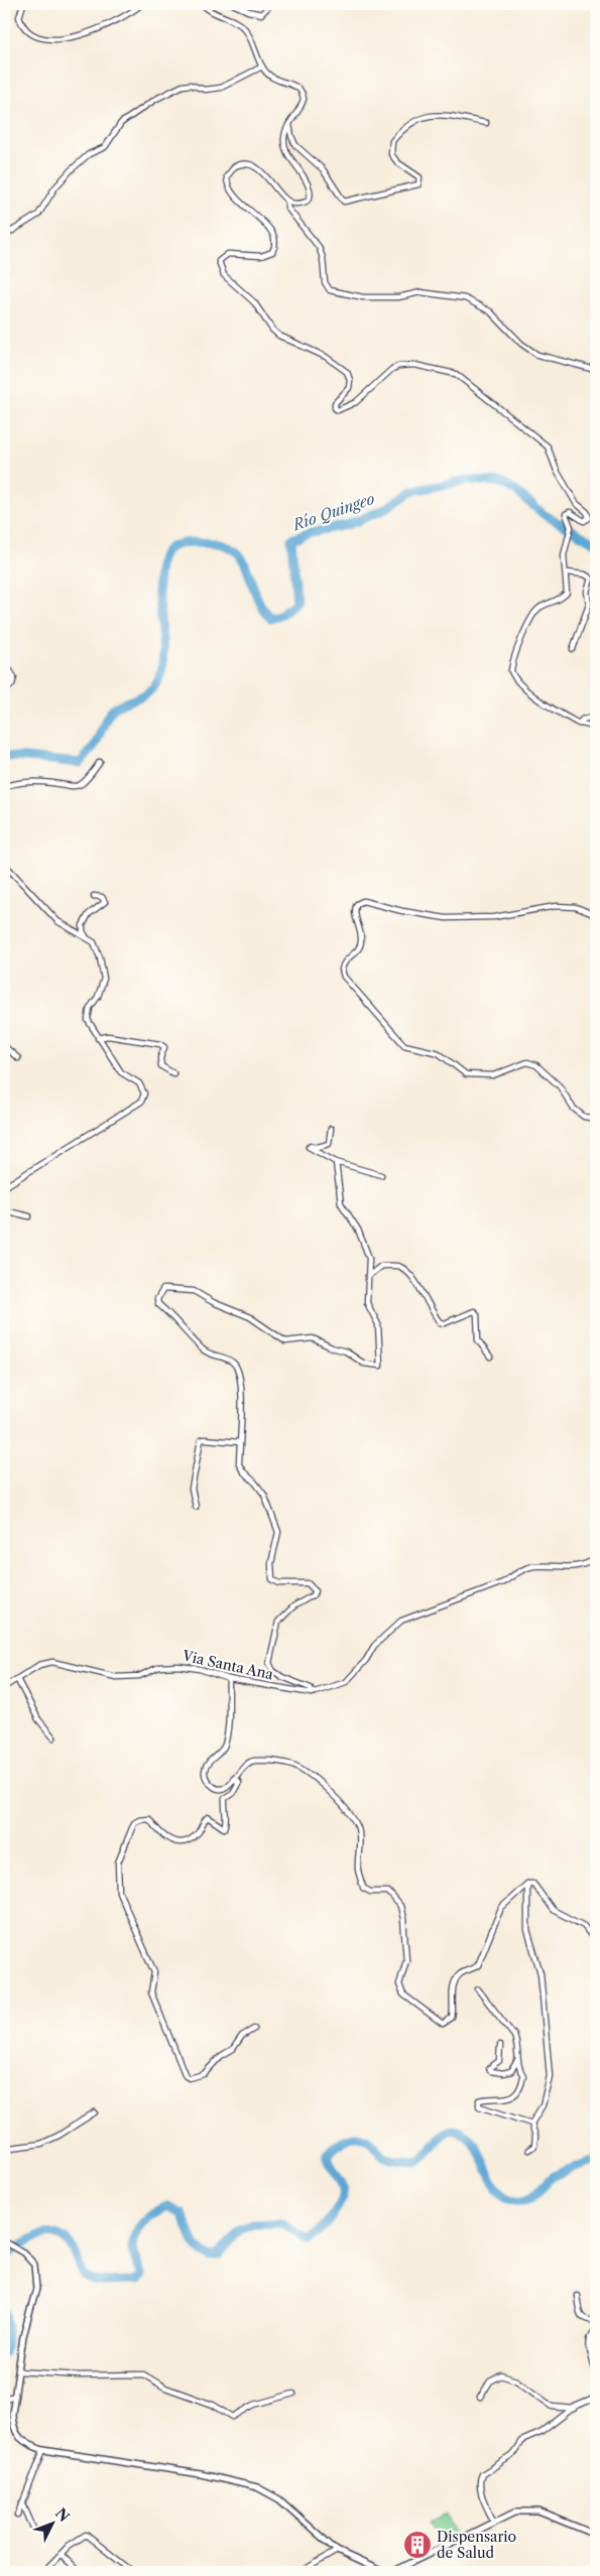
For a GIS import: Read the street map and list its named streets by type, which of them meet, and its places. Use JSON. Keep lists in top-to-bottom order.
{
  "streets": {
    "street": ["Via Santa Ana"]
  },
  "water": ["Río Quingeo"],
  "places": {
    "building": ["Dispensario de Salud"]
  },
  "north": "top right"
}
